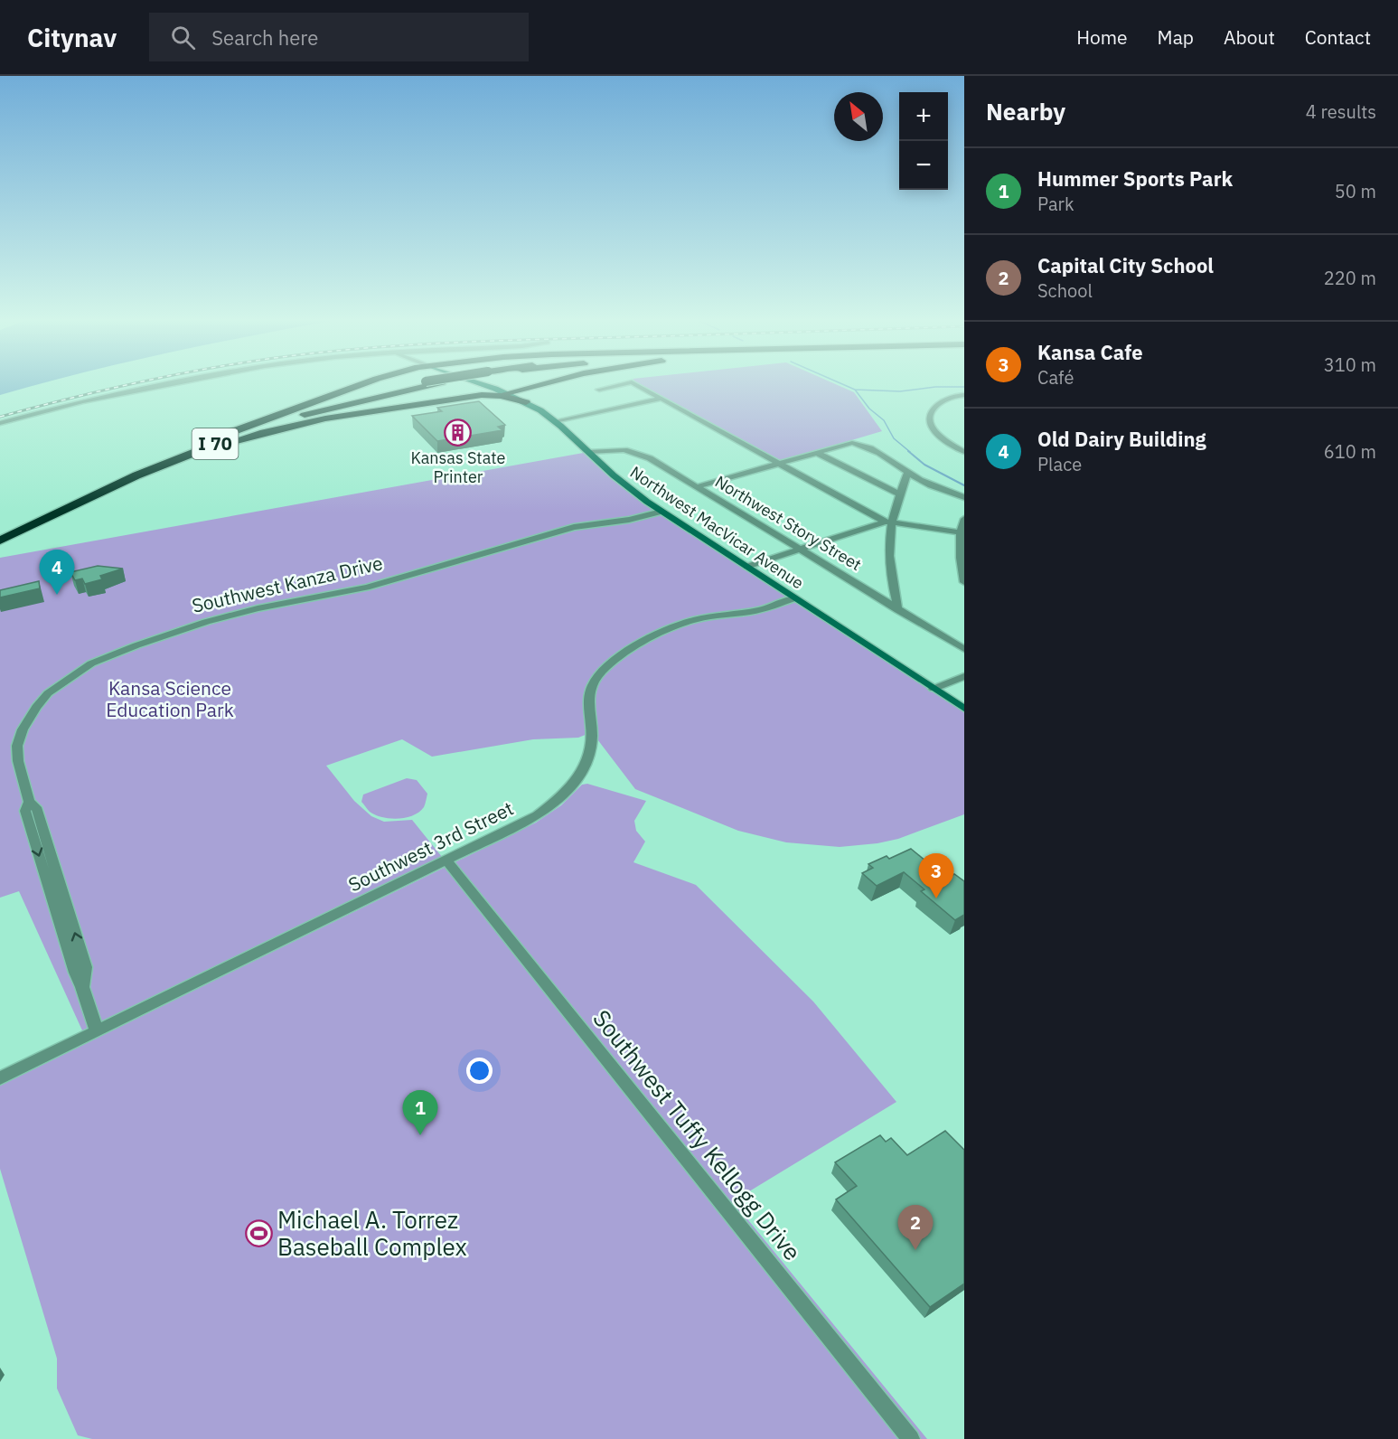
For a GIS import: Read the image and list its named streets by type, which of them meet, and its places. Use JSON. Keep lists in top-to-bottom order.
{
  "streets": {
    "highway": ["I 70"],
    "main road": ["Northwest MacVicar Avenue"],
    "street": [
      "Northwest Story Street",
      "Southwest Kanza Drive",
      "Southwest 3rd Street",
      "Southwest Tuffy Kellogg Drive"
    ]
  },
  "crossings": [
    ["Northwest Story Street", "Northwest MacVicar Avenue"],
    ["Northwest MacVicar Avenue", "Southwest Kanza Drive"],
    ["Northwest MacVicar Avenue", "Southwest 3rd Street"],
    ["Southwest Kanza Drive", "Southwest 3rd Street"],
    ["Southwest 3rd Street", "Southwest Tuffy Kellogg Drive"]
  ],
  "parks": ["Kansa Science Education Park"],
  "places": {
    "building": ["Kansas State Printer"],
    "sports": ["Michael A. Torrez Baseball Complex"]
  },
  "north": "top left",
  "page": {
    "header": "Citynav",
    "search": "Search here",
    "nav": [
      "Home",
      "Map",
      "About",
      "Contact"
    ],
    "heading": ["Nearby", "4 results"],
    "map_buttons": ["+", "−"],
    "list": [
      {
        "mark": "1",
        "name": "Hummer Sports Park",
        "note": "Park",
        "value": "50 m"
      },
      {
        "mark": "2",
        "name": "Capital City School",
        "note": "School",
        "value": "220 m"
      },
      {
        "mark": "3",
        "name": "Kansa Cafe",
        "note": "Café",
        "value": "310 m"
      },
      {
        "mark": "4",
        "name": "Old Dairy Building",
        "note": "Place",
        "value": "610 m"
      }
    ],
    "pins": [
      "4",
      "3",
      "1",
      "2"
    ]
  }
}
